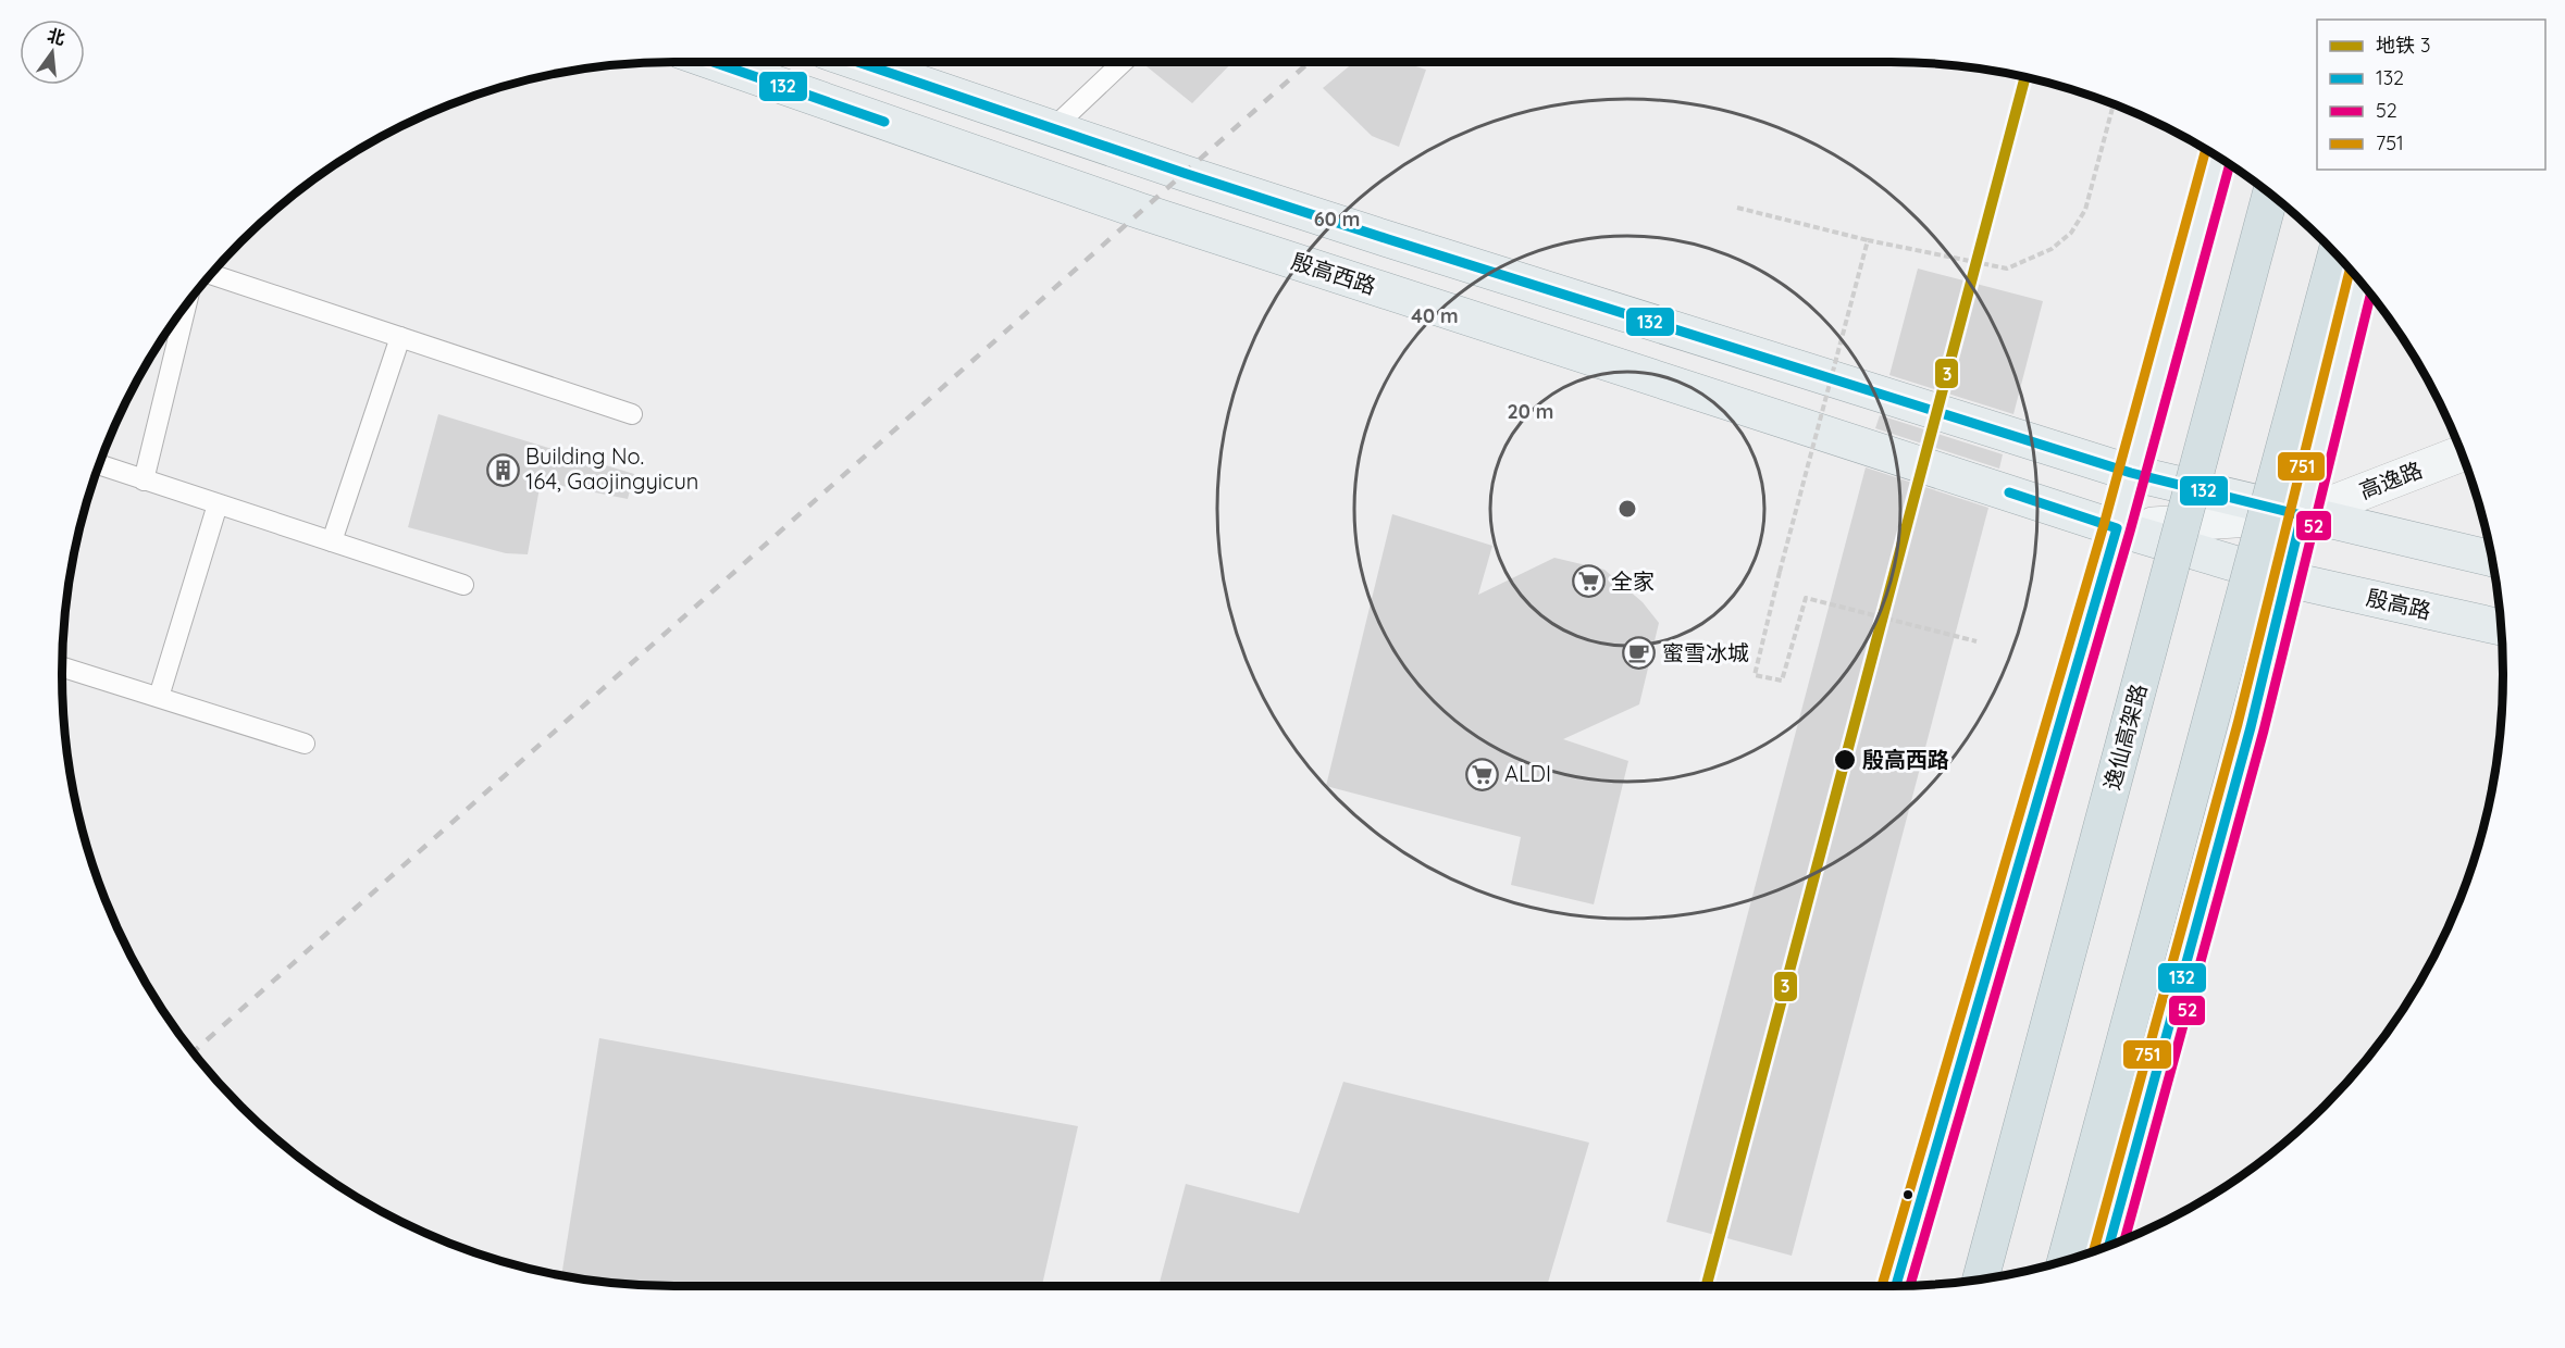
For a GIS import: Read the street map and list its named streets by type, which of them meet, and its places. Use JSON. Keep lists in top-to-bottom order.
{
  "streets": {
    "highway": ["逸仙高架路"],
    "main road": ["殷高西路", "殷高路"],
    "street": ["高逸路"]
  },
  "crossings": [
    ["殷高西路", "高逸路"],
    ["殷高西路", "殷高路"]
  ],
  "places": {
    "building": ["Building No. 164, Gaojingyicun"],
    "supermarket": ["全家", "ALDI"],
    "cafe": ["蜜雪冰城"],
    "other": ["殷高西路"]
  },
  "lines": [
    "transit line 132",
    "metro line 3",
    "transit line 751",
    "transit line 52"
  ],
  "legend": [
    "地铁 3",
    "132",
    "52",
    "751"
  ],
  "north": "top",
  "rings": ["60 m", "40 m", "20 m"]
}
